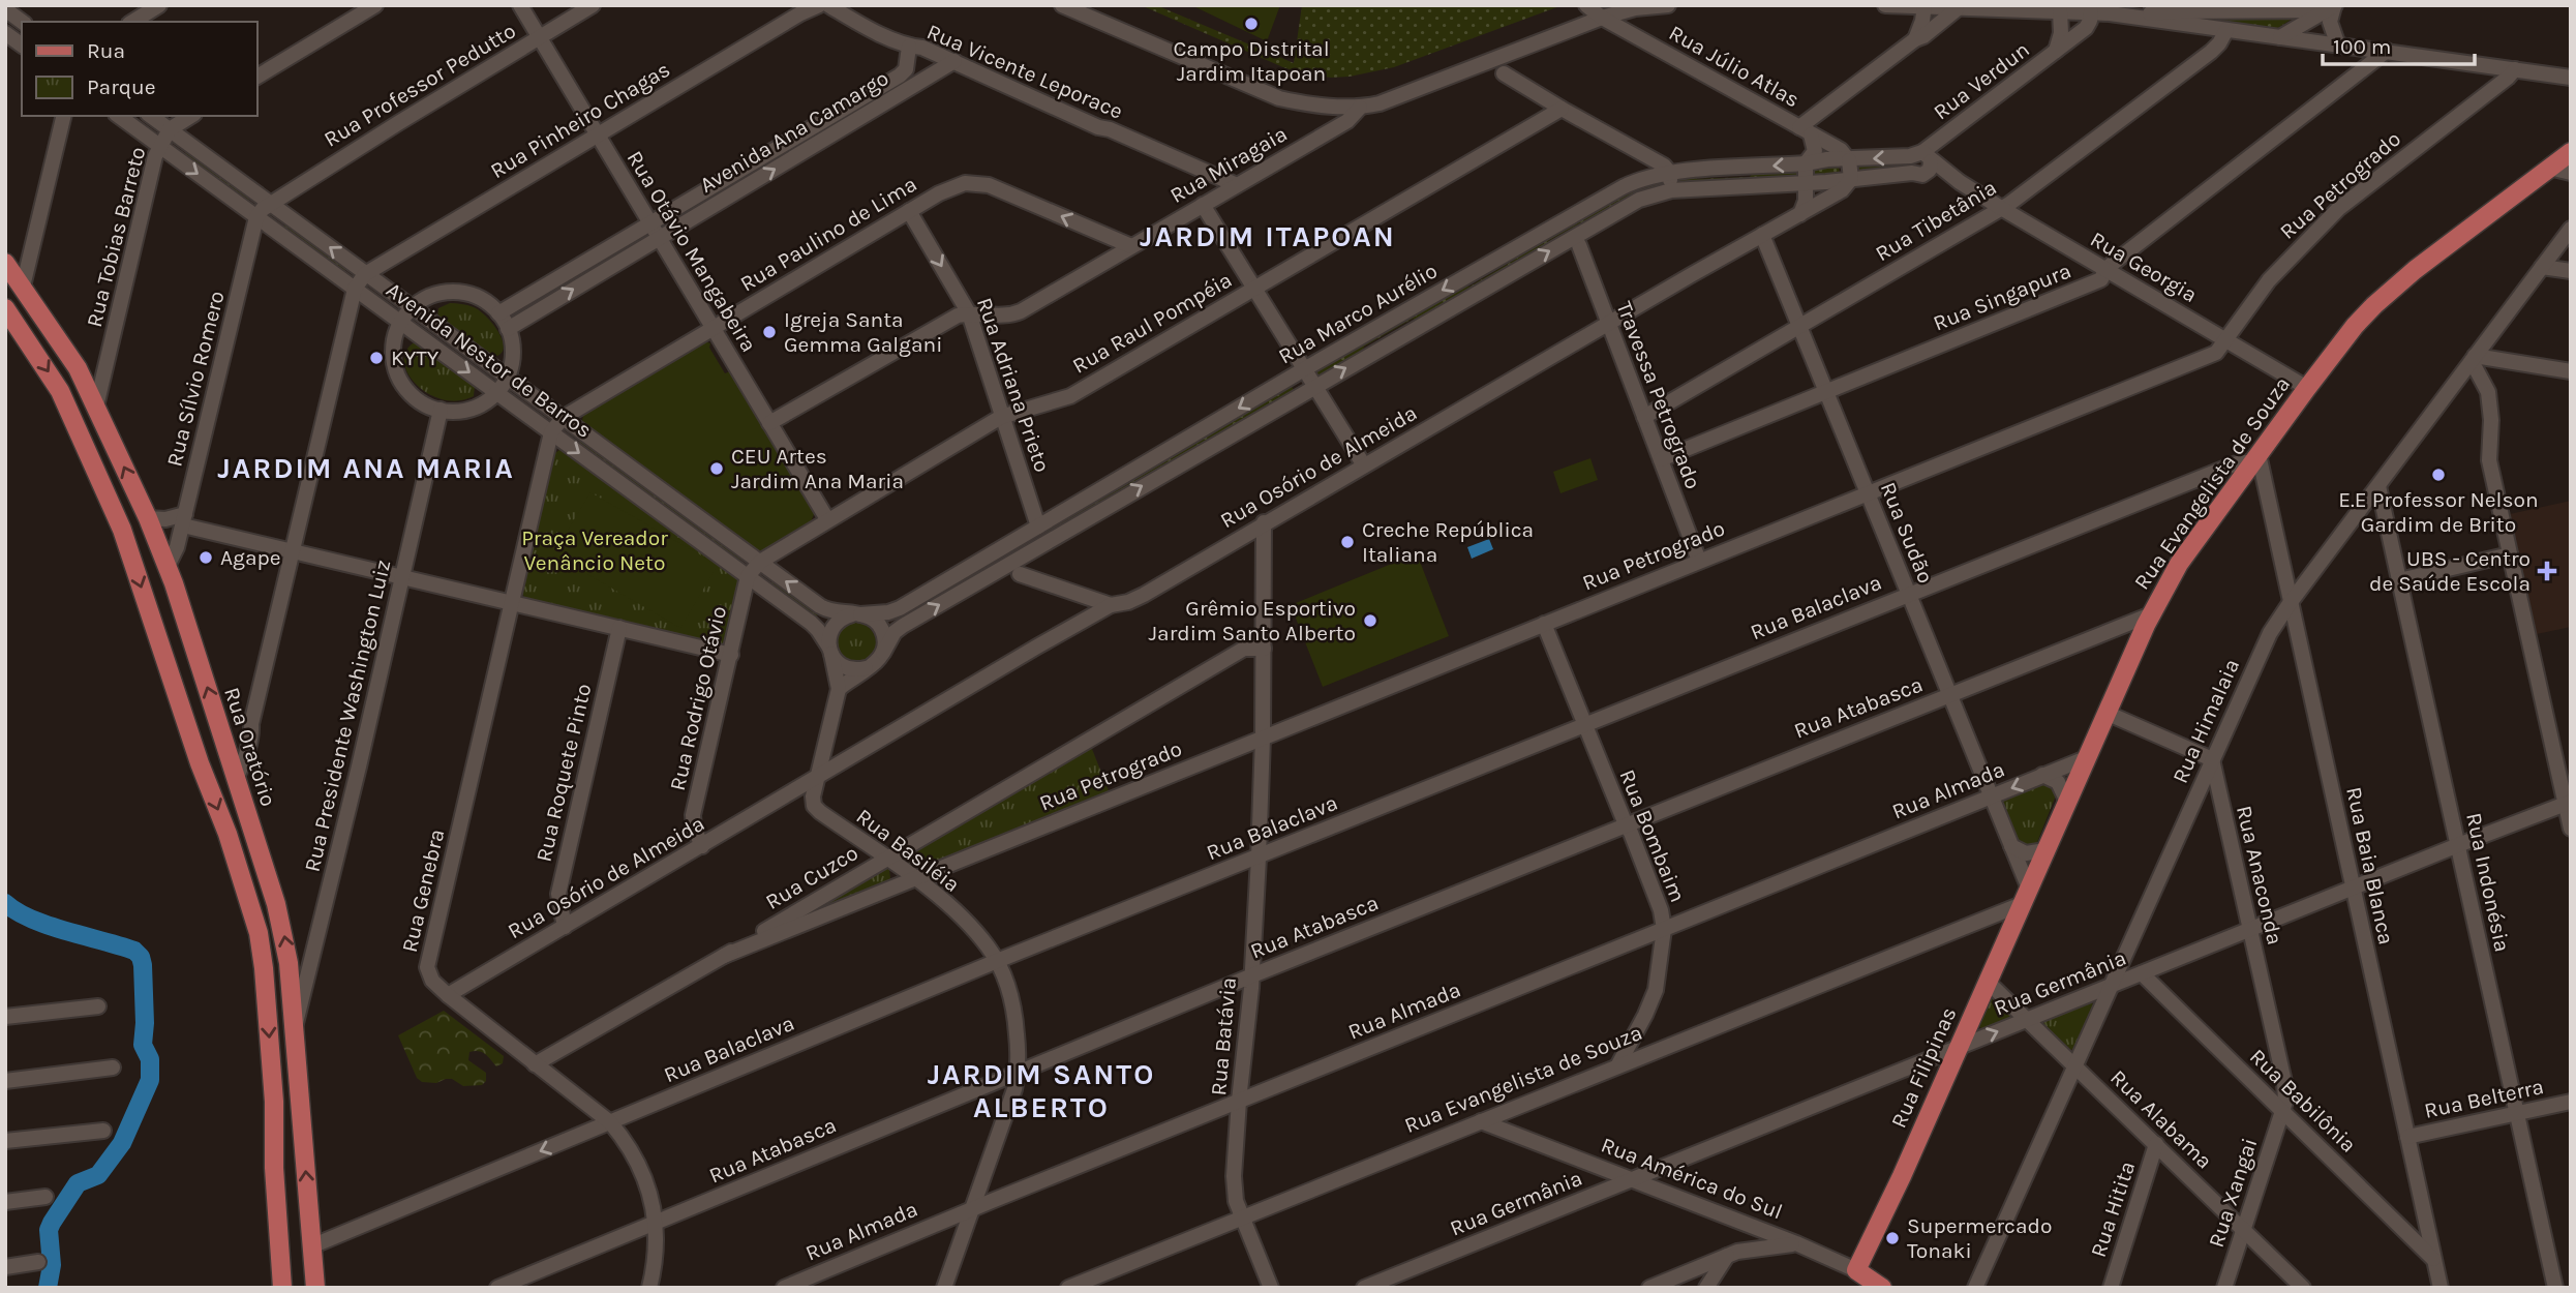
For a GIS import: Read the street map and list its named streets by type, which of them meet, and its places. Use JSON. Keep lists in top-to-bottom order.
{
  "streets": {
    "main road": ["Rua Evangelista de Souza", "Rua Oratório", "Rua Filipinas"],
    "street": [
      "Rua Júlio Atlas",
      "Rua Vicente Leporace",
      "Rua Verdun",
      "Rua Professor Pedutto",
      "Rua Pinheiro Chagas",
      "Avenida Ana Camargo",
      "Rua Miragaia",
      "Rua Petrogrado",
      "Rua Tibetânia",
      "Rua Paulino de Lima",
      "Rua Tobias Barreto",
      "Rua Otávio Mangabeira",
      "Rua Georgia",
      "Rua Singapura",
      "Rua Marco Aurélio",
      "Rua Raul Pompéia",
      "Avenida Nestor de Barros",
      "Rua Sílvio Romero",
      "Rua Adriana Prieto",
      "Travessa Petrogrado",
      "Rua Osório de Almeida",
      "Rua Sudão",
      "Rua Balaclava",
      "Rua Rodrigo Otávio",
      "Rua Atabasca",
      "Rua Presidente Washington Luiz",
      "Rua Himalaia",
      "Rua Roquete Pinto",
      "Rua Almada",
      "Rua Bombaim",
      "Rua Basiléia",
      "Rua Baia Blanca",
      "Rua Anaconda",
      "Rua Cuzco",
      "Rua Indonésia",
      "Rua Genebra",
      "Rua Germânia",
      "Rua Batávia",
      "Rua Belterra",
      "Rua Babilônia",
      "Rua Alabama",
      "Rua América do Sul",
      "Rua Xangai",
      "Rua Hitita"
    ]
  },
  "crossings": [
    ["Rua Júlio Atlas", "Rua Marco Aurélio"],
    ["Rua Vicente Leporace", "Avenida Ana Camargo"],
    ["Rua Vicente Leporace", "Rua Miragaia"],
    ["Rua Verdun", "Rua Georgia"],
    ["Rua Verdun", "Rua Marco Aurélio"],
    ["Rua Professor Pedutto", "Rua Otávio Mangabeira"],
    ["Rua Professor Pedutto", "Avenida Nestor de Barros"],
    ["Rua Professor Pedutto", "Rua Sílvio Romero"],
    ["Rua Pinheiro Chagas", "Rua Otávio Mangabeira"],
    ["Rua Pinheiro Chagas", "Avenida Nestor de Barros"],
    ["Avenida Ana Camargo", "Rua Otávio Mangabeira"],
    ["Rua Miragaia", "Rua Paulino de Lima"],
    ["Rua Miragaia", "Rua Otávio Mangabeira"],
    ["Rua Miragaia", "Rua Adriana Prieto"],
    ["Rua Petrogrado", "Rua Georgia"],
    ["Rua Petrogrado", "Travessa Petrogrado"],
    ["Rua Petrogrado", "Rua Sudão"],
    ["Rua Petrogrado", "Rua Bombaim"],
    ["Rua Petrogrado", "Rua Basiléia"],
    ["Rua Petrogrado", "Rua Cuzco"],
    ["Rua Petrogrado", "Rua Batávia"],
    ["Rua Tibetânia", "Rua Georgia"],
    ["Rua Tibetânia", "Travessa Petrogrado"],
    ["Rua Tibetânia", "Rua Sudão"],
    ["Rua Paulino de Lima", "Rua Otávio Mangabeira"],
    ["Rua Paulino de Lima", "Avenida Nestor de Barros"],
    ["Rua Paulino de Lima", "Rua Adriana Prieto"],
    ["Rua Paulino de Lima", "Rua Genebra"],
    ["Rua Tobias Barreto", "Avenida Nestor de Barros"],
    ["Rua Tobias Barreto", "Rua Oratório"],
    ["Rua Otávio Mangabeira", "Rua Raul Pompéia"],
    ["Rua Georgia", "Rua Singapura"],
    ["Rua Georgia", "Rua Marco Aurélio"],
    ["Rua Georgia", "Rua Evangelista de Souza"],
    ["Rua Singapura", "Travessa Petrogrado"],
    ["Rua Singapura", "Rua Sudão"],
    ["Rua Marco Aurélio", "Avenida Nestor de Barros"],
    ["Rua Marco Aurélio", "Rua Adriana Prieto"],
    ["Rua Marco Aurélio", "Rua Osório de Almeida"],
    ["Rua Raul Pompéia", "Avenida Nestor de Barros"],
    ["Rua Raul Pompéia", "Rua Adriana Prieto"],
    ["Rua Raul Pompéia", "Rua Rodrigo Otávio"],
    ["Avenida Nestor de Barros", "Rua Sílvio Romero"],
    ["Avenida Nestor de Barros", "Rua Rodrigo Otávio"],
    ["Avenida Nestor de Barros", "Rua Genebra"],
    ["Rua Sílvio Romero", "Rua Oratório"],
    ["Travessa Petrogrado", "Rua Osório de Almeida"],
    ["Rua Osório de Almeida", "Rua Sudão"],
    ["Rua Osório de Almeida", "Rua Rodrigo Otávio"],
    ["Rua Osório de Almeida", "Rua Roquete Pinto"],
    ["Rua Osório de Almeida", "Rua Genebra"],
    ["Rua Osório de Almeida", "Rua Batávia"],
    ["Rua Evangelista de Souza", "Rua Sudão"],
    ["Rua Evangelista de Souza", "Rua Balaclava"],
    ["Rua Evangelista de Souza", "Rua Atabasca"],
    ["Rua Evangelista de Souza", "Rua Almada"],
    ["Rua Evangelista de Souza", "Rua Bombaim"],
    ["Rua Evangelista de Souza", "Rua Baia Blanca"],
    ["Rua Evangelista de Souza", "Rua Batávia"],
    ["Rua Evangelista de Souza", "Rua Filipinas"],
    ["Rua Evangelista de Souza", "Rua América do Sul"],
    ["Rua Sudão", "Rua Balaclava"],
    ["Rua Sudão", "Rua Atabasca"],
    ["Rua Sudão", "Rua Almada"],
    ["Rua Sudão", "Rua Filipinas"],
    ["Rua Balaclava", "Rua Oratório"],
    ["Rua Balaclava", "Rua Bombaim"],
    ["Rua Balaclava", "Rua Basiléia"],
    ["Rua Balaclava", "Rua Baia Blanca"],
    ["Rua Balaclava", "Rua Genebra"],
    ["Rua Balaclava", "Rua Batávia"],
    ["Rua Atabasca", "Rua Bombaim"],
    ["Rua Atabasca", "Rua Basiléia"],
    ["Rua Atabasca", "Rua Genebra"],
    ["Rua Atabasca", "Rua Batávia"],
    ["Rua Presidente Washington Luiz", "Rua Oratório"],
    ["Rua Himalaia", "Rua Baia Blanca"],
    ["Rua Himalaia", "Rua Anaconda"],
    ["Rua Himalaia", "Rua Indonésia"],
    ["Rua Himalaia", "Rua Germânia"],
    ["Rua Himalaia", "Rua Alabama"],
    ["Rua Almada", "Rua Bombaim"],
    ["Rua Almada", "Rua Basiléia"],
    ["Rua Almada", "Rua Batávia"],
    ["Rua Basiléia", "Rua Cuzco"],
    ["Rua Baia Blanca", "Rua Germânia"],
    ["Rua Baia Blanca", "Rua Belterra"],
    ["Rua Baia Blanca", "Rua Babilônia"],
    ["Rua Anaconda", "Rua Germânia"],
    ["Rua Anaconda", "Rua Babilônia"],
    ["Rua Anaconda", "Rua Xangai"],
    ["Rua Cuzco", "Rua Genebra"],
    ["Rua Cuzco", "Rua Batávia"],
    ["Rua Indonésia", "Rua Germânia"],
    ["Rua Indonésia", "Rua Belterra"],
    ["Rua Germânia", "Rua Filipinas"],
    ["Rua Germânia", "Rua Babilônia"],
    ["Rua Germânia", "Rua Alabama"],
    ["Rua Germânia", "Rua América do Sul"],
    ["Rua Filipinas", "Rua Alabama"],
    ["Rua Filipinas", "Rua América do Sul"],
    ["Rua Babilônia", "Rua Xangai"],
    ["Rua Alabama", "Rua Xangai"],
    ["Rua Alabama", "Rua Hitita"]
  ],
  "districts": ["JARDIM ITAPOAN", "JARDIM ANA MARIA", "JARDIM SANTO ALBERTO"],
  "parks": ["Praça Vereador Venâncio Neto"],
  "places": {
    "other": [
      "Campo Distrital Jardim Itapoan",
      "Igreja Santa Gemma Galgani",
      "KYTY",
      "CEU Artes Jardim Ana Maria",
      "E.E Professor Nelson Gardim de Brito",
      "Creche República Italiana",
      "Agape",
      "Grêmio Esportivo Jardim Santo Alberto",
      "Supermercado Tonaki"
    ],
    "health": ["UBS - Centro de Saúde Escola"]
  },
  "legend": ["Rua", "Parque"],
  "scale_bar": "100 m"
}
